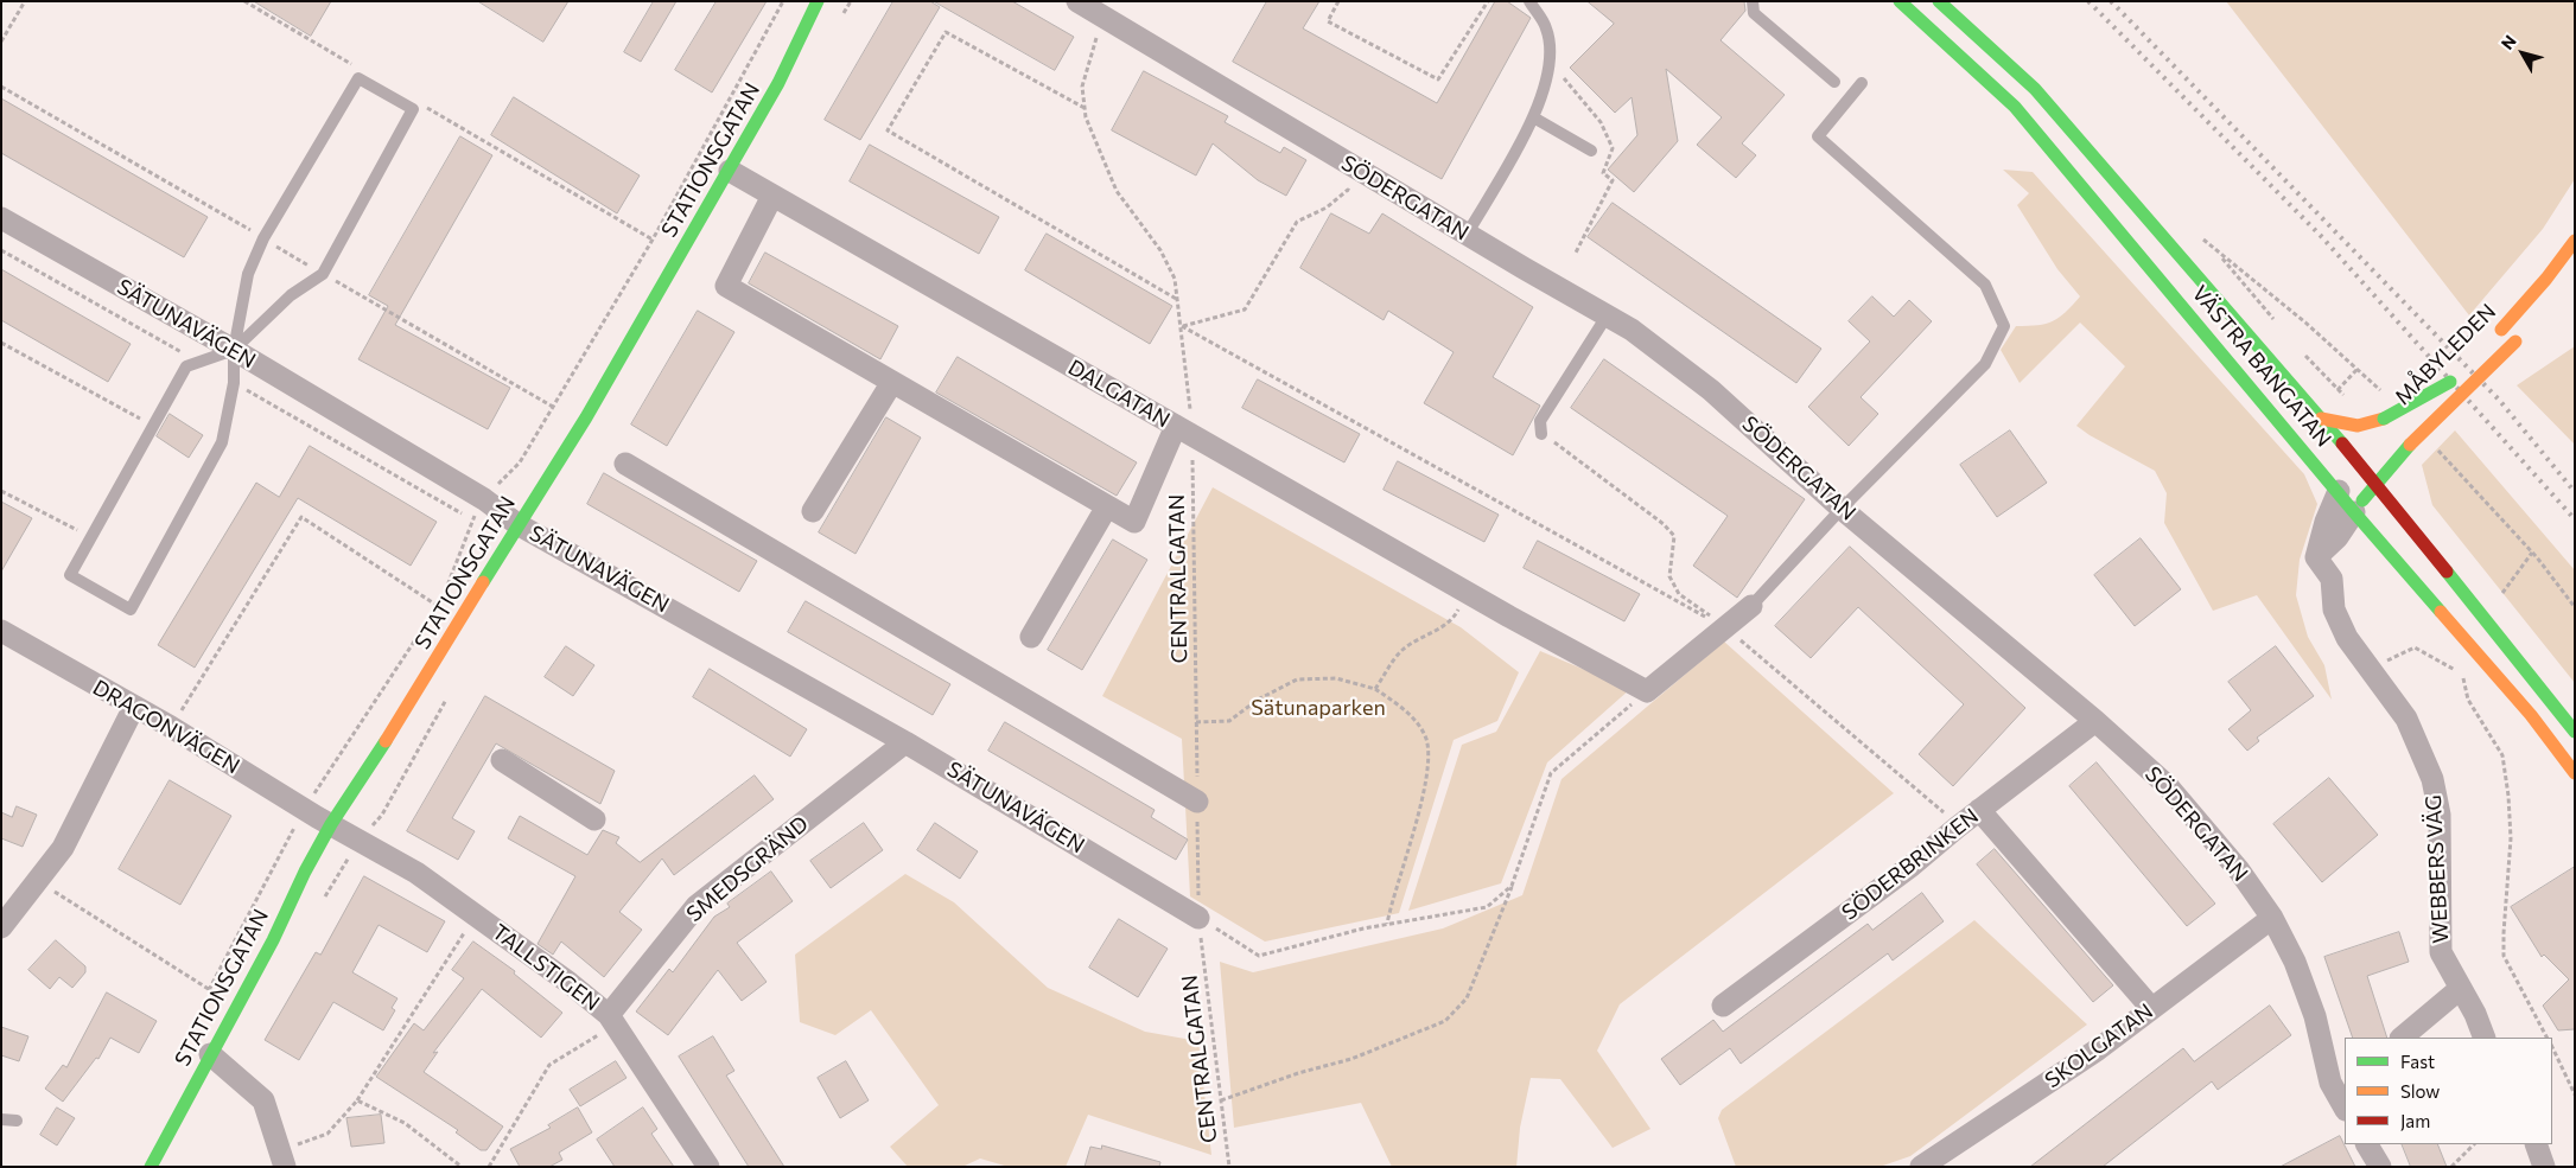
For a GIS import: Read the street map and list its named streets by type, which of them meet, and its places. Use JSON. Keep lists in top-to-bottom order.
{
  "streets": {
    "street": [
      "STATIONSGATAN",
      "SÖDERGATAN",
      "SÄTUNAVÄGEN",
      "MÅBYLEDEN",
      "VÄSTRA BANGATAN",
      "DALGATAN",
      "DRAGONVÄGEN",
      "SÖDERBRINKEN",
      "SMEDSGRÄND",
      "WEBBERS VÄG",
      "TALLSTIGEN",
      "SKOLGATAN"
    ],
    "path": ["CENTRALGATAN"]
  },
  "crossings": [
    ["STATIONSGATAN", "SÄTUNAVÄGEN"],
    ["STATIONSGATAN", "DALGATAN"],
    ["STATIONSGATAN", "DRAGONVÄGEN"],
    ["STATIONSGATAN", "TALLSTIGEN"],
    ["SÖDERGATAN", "CENTRALGATAN"],
    ["SÖDERGATAN", "SÖDERBRINKEN"],
    ["SÖDERGATAN", "SKOLGATAN"],
    ["SÄTUNAVÄGEN", "CENTRALGATAN"],
    ["SÄTUNAVÄGEN", "SMEDSGRÄND"],
    ["MÅBYLEDEN", "VÄSTRA BANGATAN"],
    ["DALGATAN", "CENTRALGATAN"],
    ["DRAGONVÄGEN", "TALLSTIGEN"],
    ["SMEDSGRÄND", "TALLSTIGEN"]
  ],
  "parks": ["Sätunaparken"],
  "legend": ["Fast", "Slow", "Jam"],
  "north": "top left"
}
